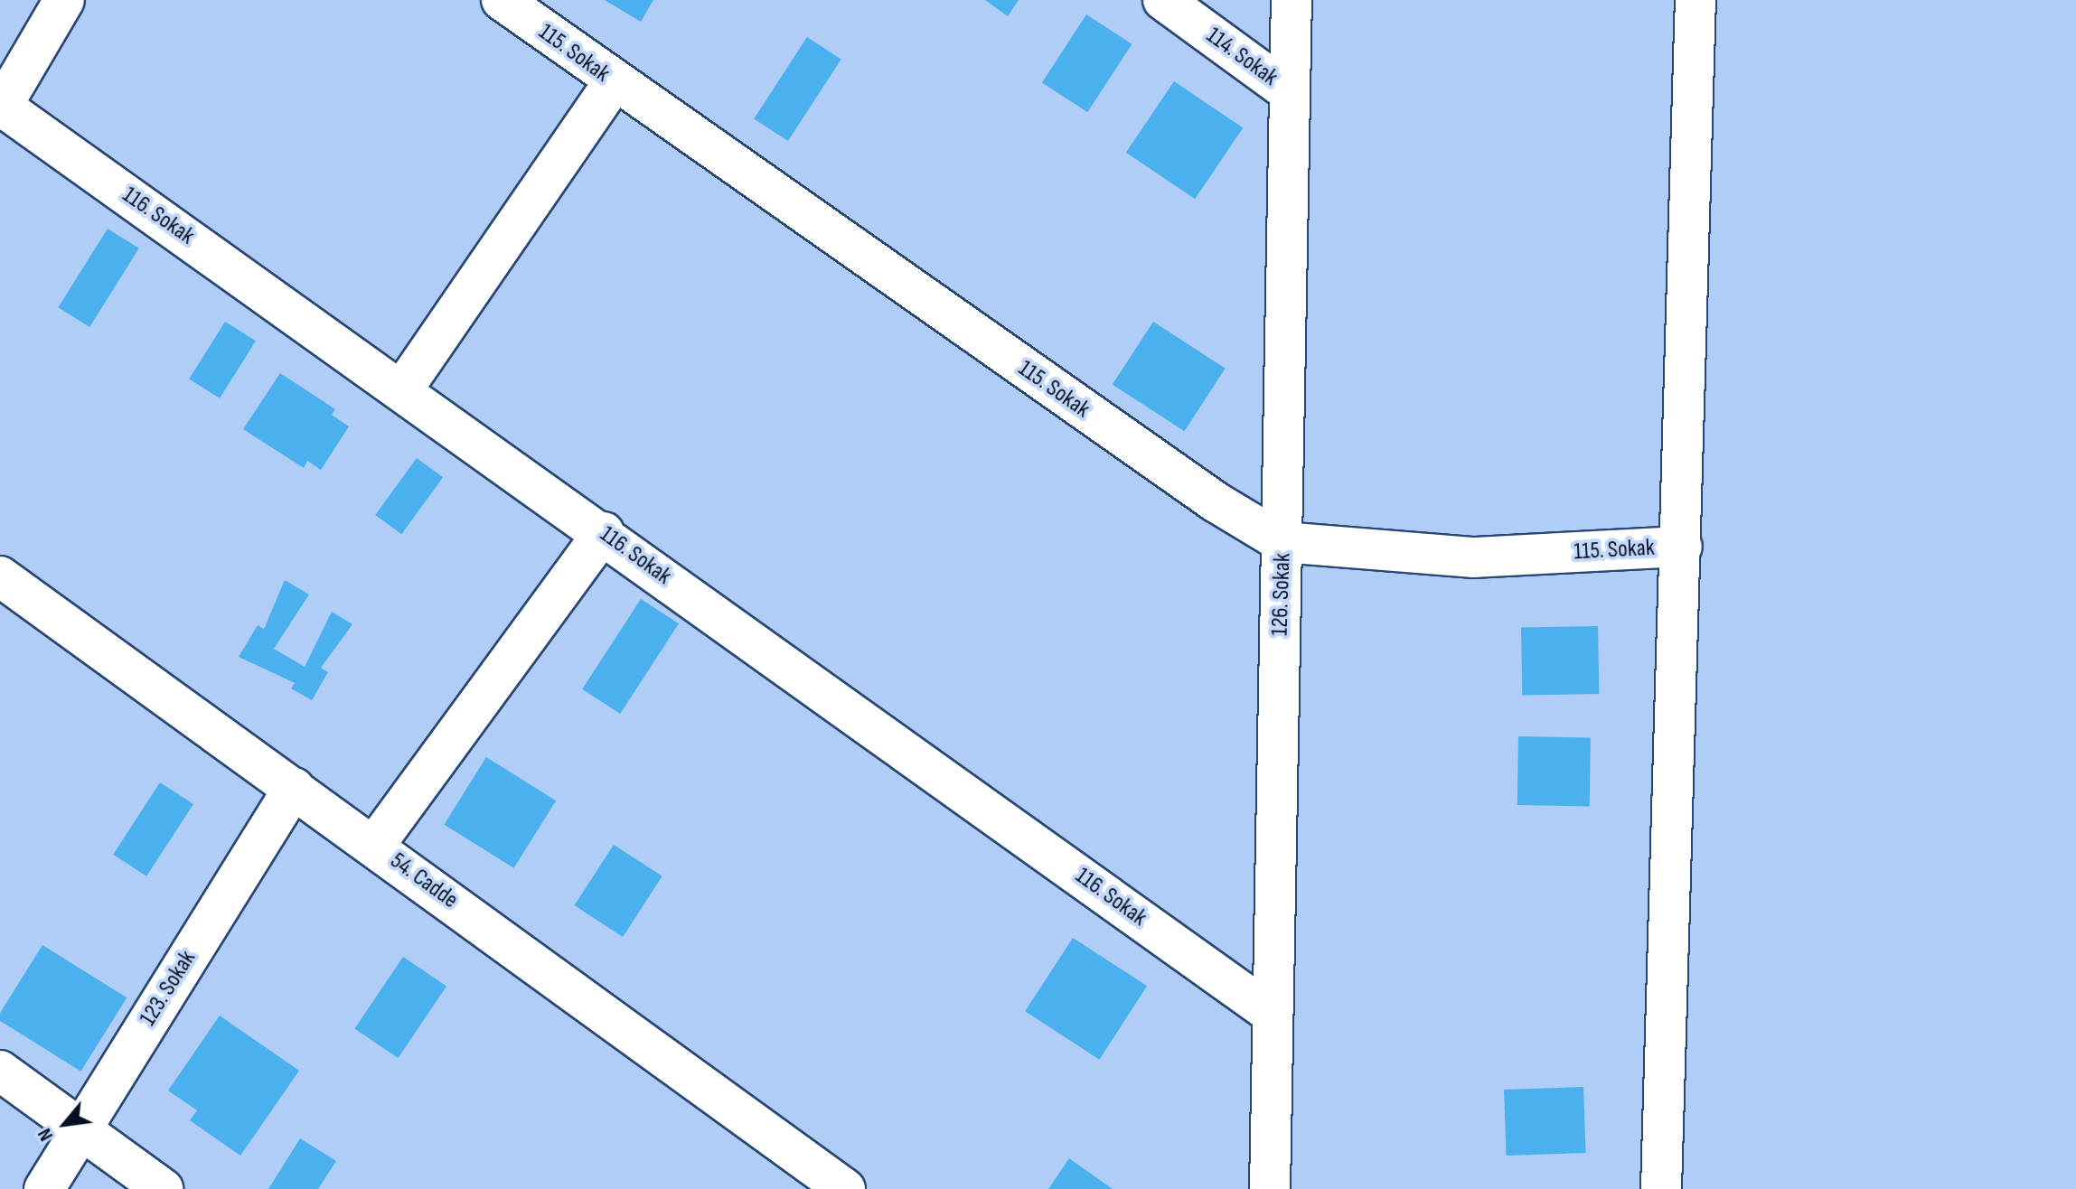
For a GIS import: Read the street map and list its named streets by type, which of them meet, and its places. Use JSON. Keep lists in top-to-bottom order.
{
  "streets": {
    "street": [
      "115. Sokak",
      "114. Sokak",
      "116. Sokak",
      "126. Sokak",
      "54. Cadde",
      "123. Sokak"
    ]
  },
  "crossings": [
    ["115. Sokak", "126. Sokak"],
    ["114. Sokak", "126. Sokak"],
    ["116. Sokak", "126. Sokak"],
    ["54. Cadde", "123. Sokak"]
  ],
  "north": "bottom left"
}
